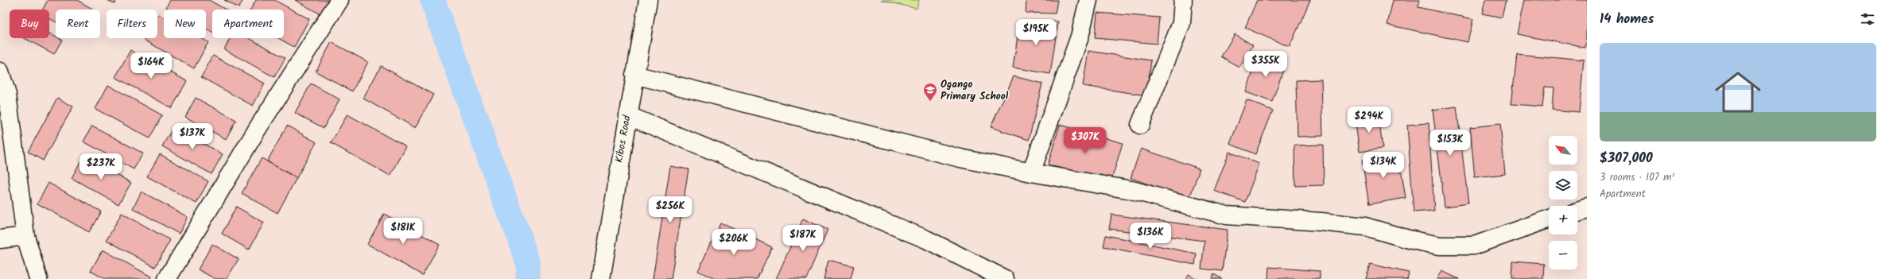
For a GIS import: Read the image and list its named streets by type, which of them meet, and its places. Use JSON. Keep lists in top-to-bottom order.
{
  "streets": {
    "street": ["Kibos Road"]
  },
  "places": {
    "school or university": ["Ogango Primary School"]
  },
  "north": "top left",
  "page": {
    "heading": "14 homes",
    "chip": [
      "Buy",
      "Rent",
      "Filters",
      "New",
      "Apartment"
    ],
    "price": [
      "$195K",
      "$355K",
      "$164K",
      "$294K",
      "$137K",
      "$307K",
      "$153K",
      "$134K",
      "$237K",
      "$256K",
      "$181K",
      "$136K",
      "$187K",
      "$206K"
    ],
    "list": [
      {
        "name": "$307,000",
        "note": "3 rooms · 107 m² · Apartment"
      }
    ],
    "map_buttons": ["+", "−"]
  }
}
